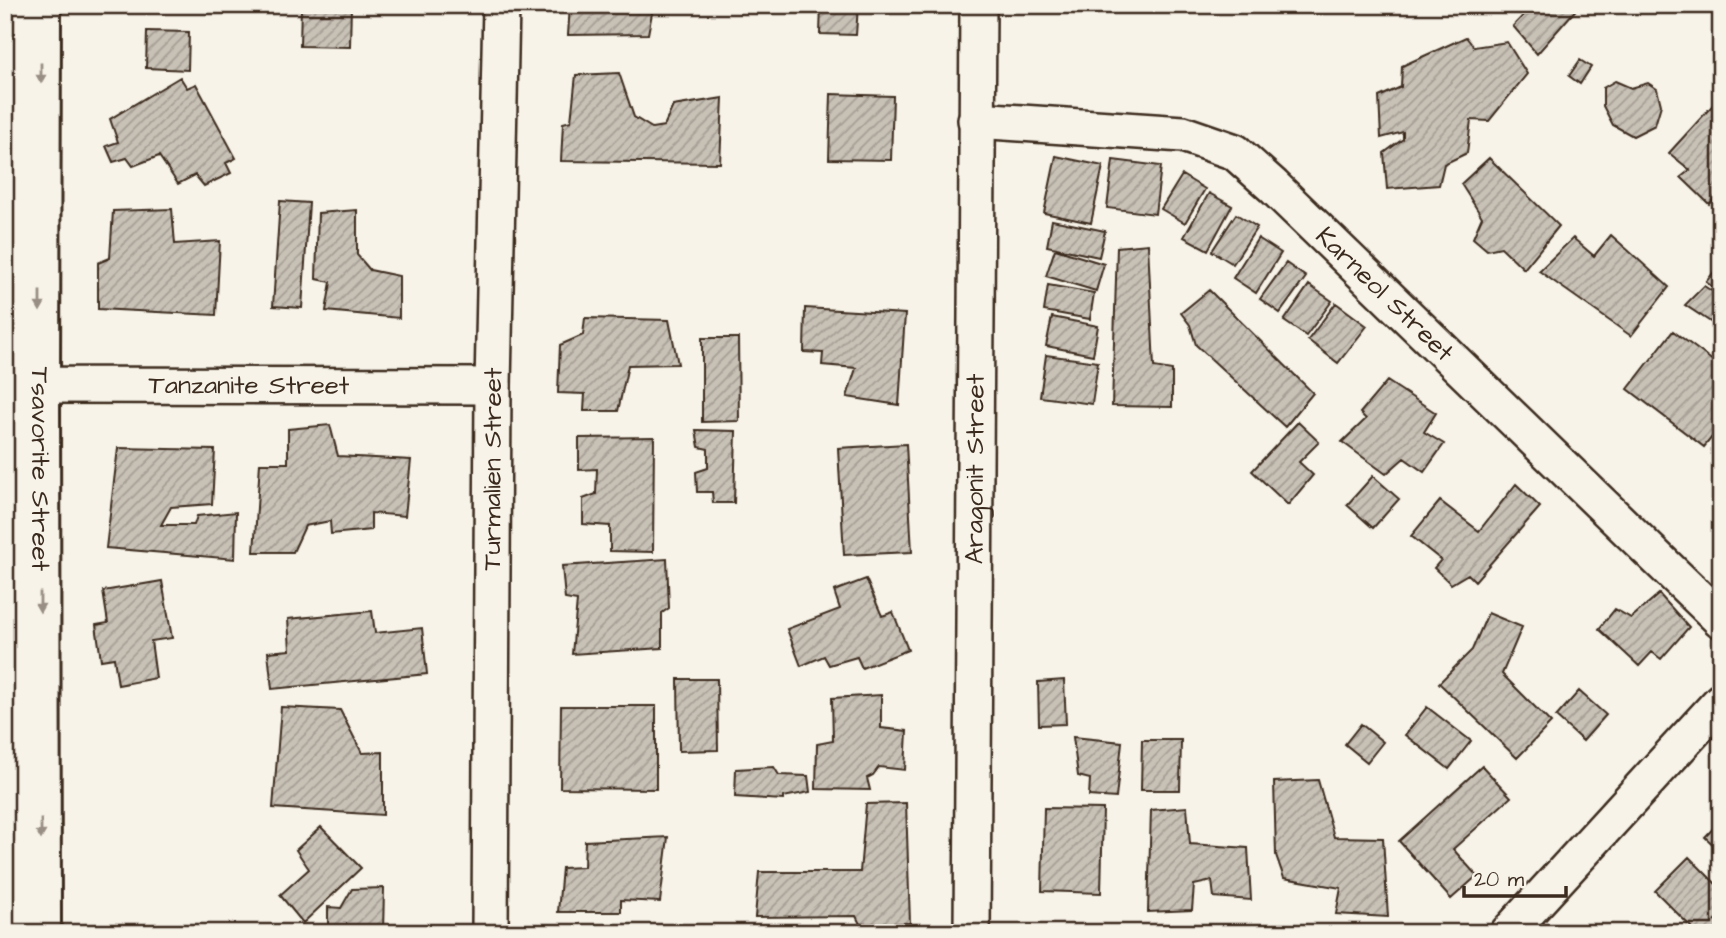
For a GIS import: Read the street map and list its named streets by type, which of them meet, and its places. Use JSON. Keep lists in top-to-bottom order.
{
  "streets": {
    "street": [
      "Karneol Street",
      "Tanzanite Street",
      "Tsavorite Street",
      "Turmalien Street",
      "Aragonit Street"
    ]
  },
  "crossings": [
    ["Karneol Street", "Aragonit Street"],
    ["Tanzanite Street", "Tsavorite Street"],
    ["Tanzanite Street", "Turmalien Street"]
  ],
  "scale_bar": "20 m"
}
